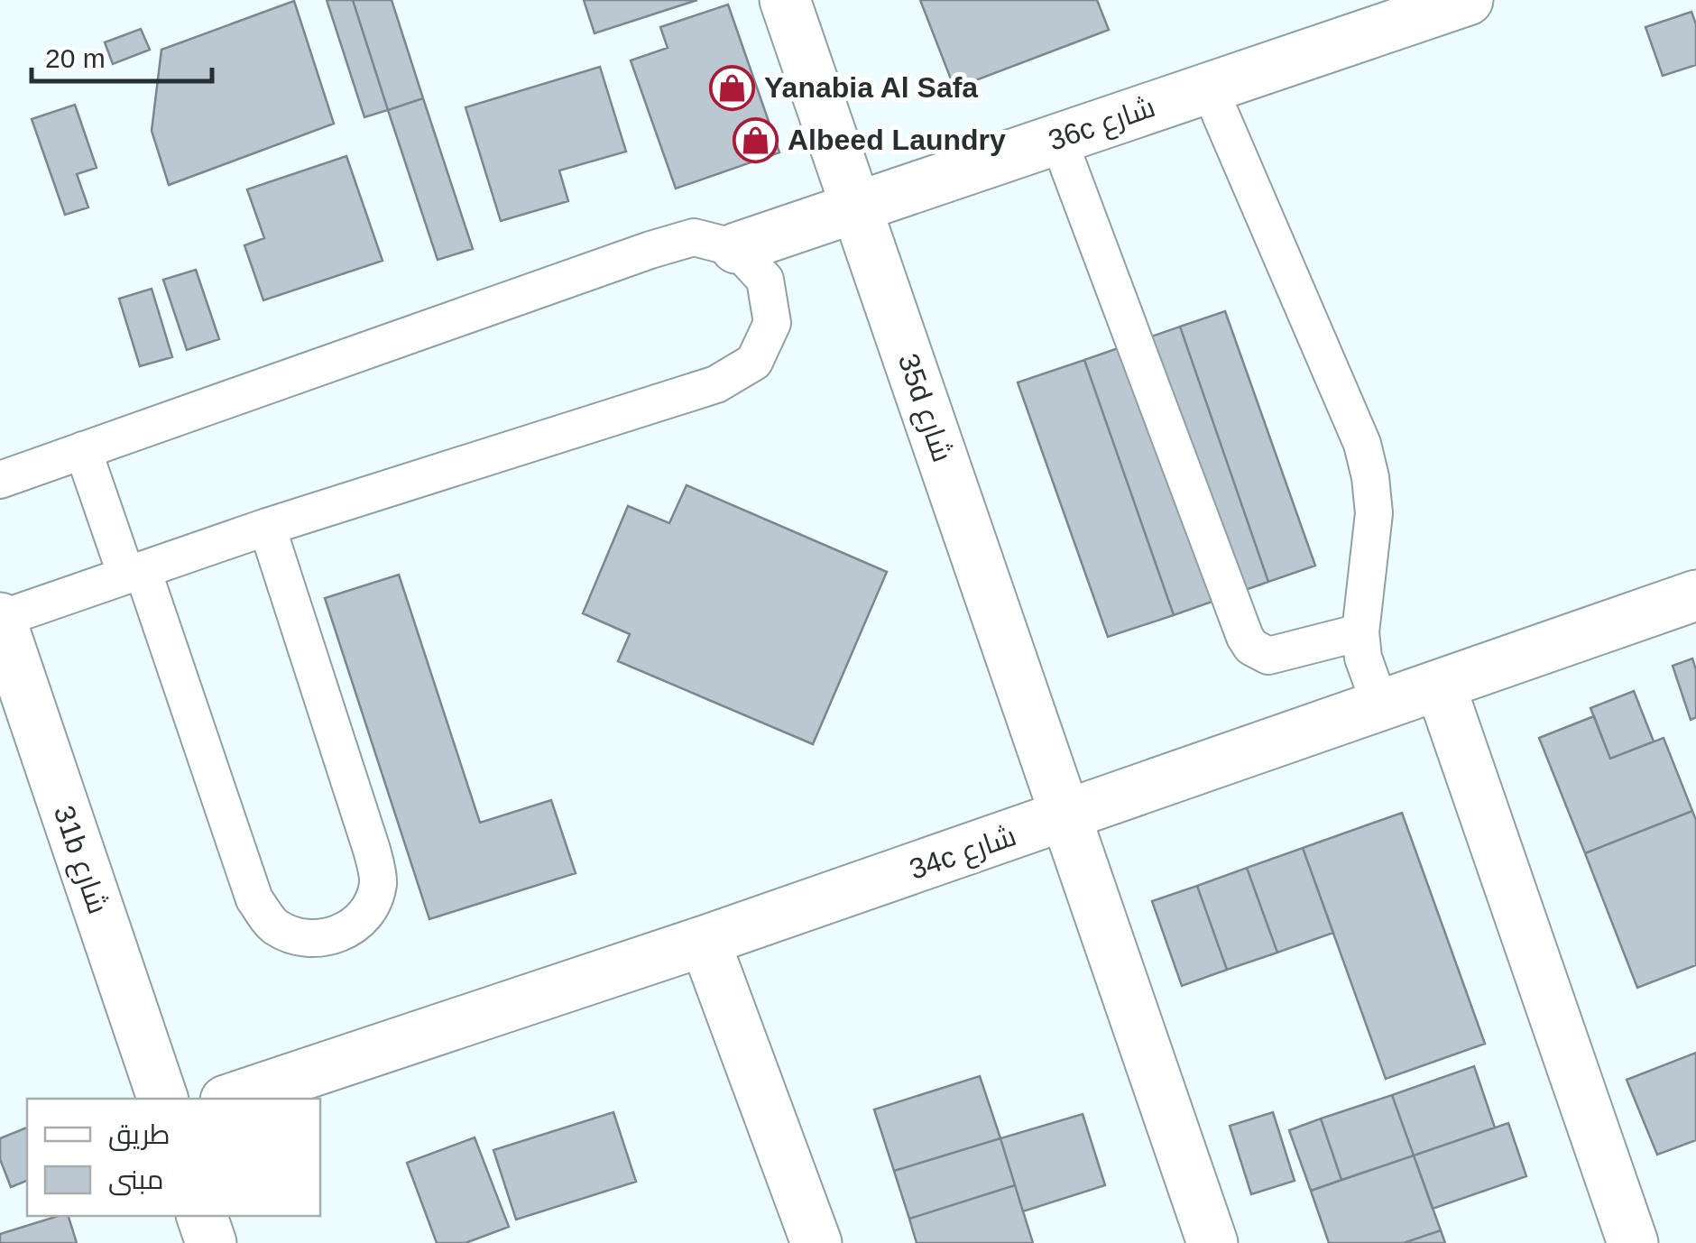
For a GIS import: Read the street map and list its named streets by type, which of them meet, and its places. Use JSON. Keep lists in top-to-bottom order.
{
  "streets": {
    "street": [
      "36c شارع",
      "35d شارع",
      "34c شارع",
      "31b شارع"
    ]
  },
  "crossings": [
    ["36c شارع", "35d شارع"],
    ["35d شارع", "34c شارع"]
  ],
  "places": {
    "shop": ["Yanabia Al Safa", "Albeed Laundry"]
  },
  "legend": ["طريق", "مبنى"],
  "scale_bar": "20 m"
}
